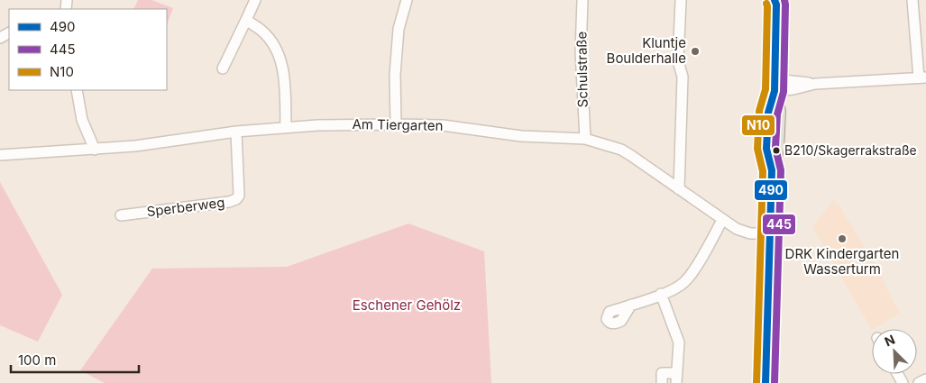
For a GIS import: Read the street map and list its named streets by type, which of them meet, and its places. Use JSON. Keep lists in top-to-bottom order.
{
  "streets": {
    "street": ["Schulstraße", "Am Tiergarten", "Sperberweg"]
  },
  "crossings": [
    ["Schulstraße", "Am Tiergarten"],
    ["Am Tiergarten", "Sperberweg"]
  ],
  "parks": ["Eschener Gehölz"],
  "places": ["Kluntje Boulderhalle", "B210/Skagerrakstraße", "DRK Kindergarten Wasserturm"],
  "lines": ["transit line 490", "transit line 445", "transit line N10"],
  "legend": ["490", "445", "N10"],
  "scale_bar": "100 m",
  "north": "top left"
}
